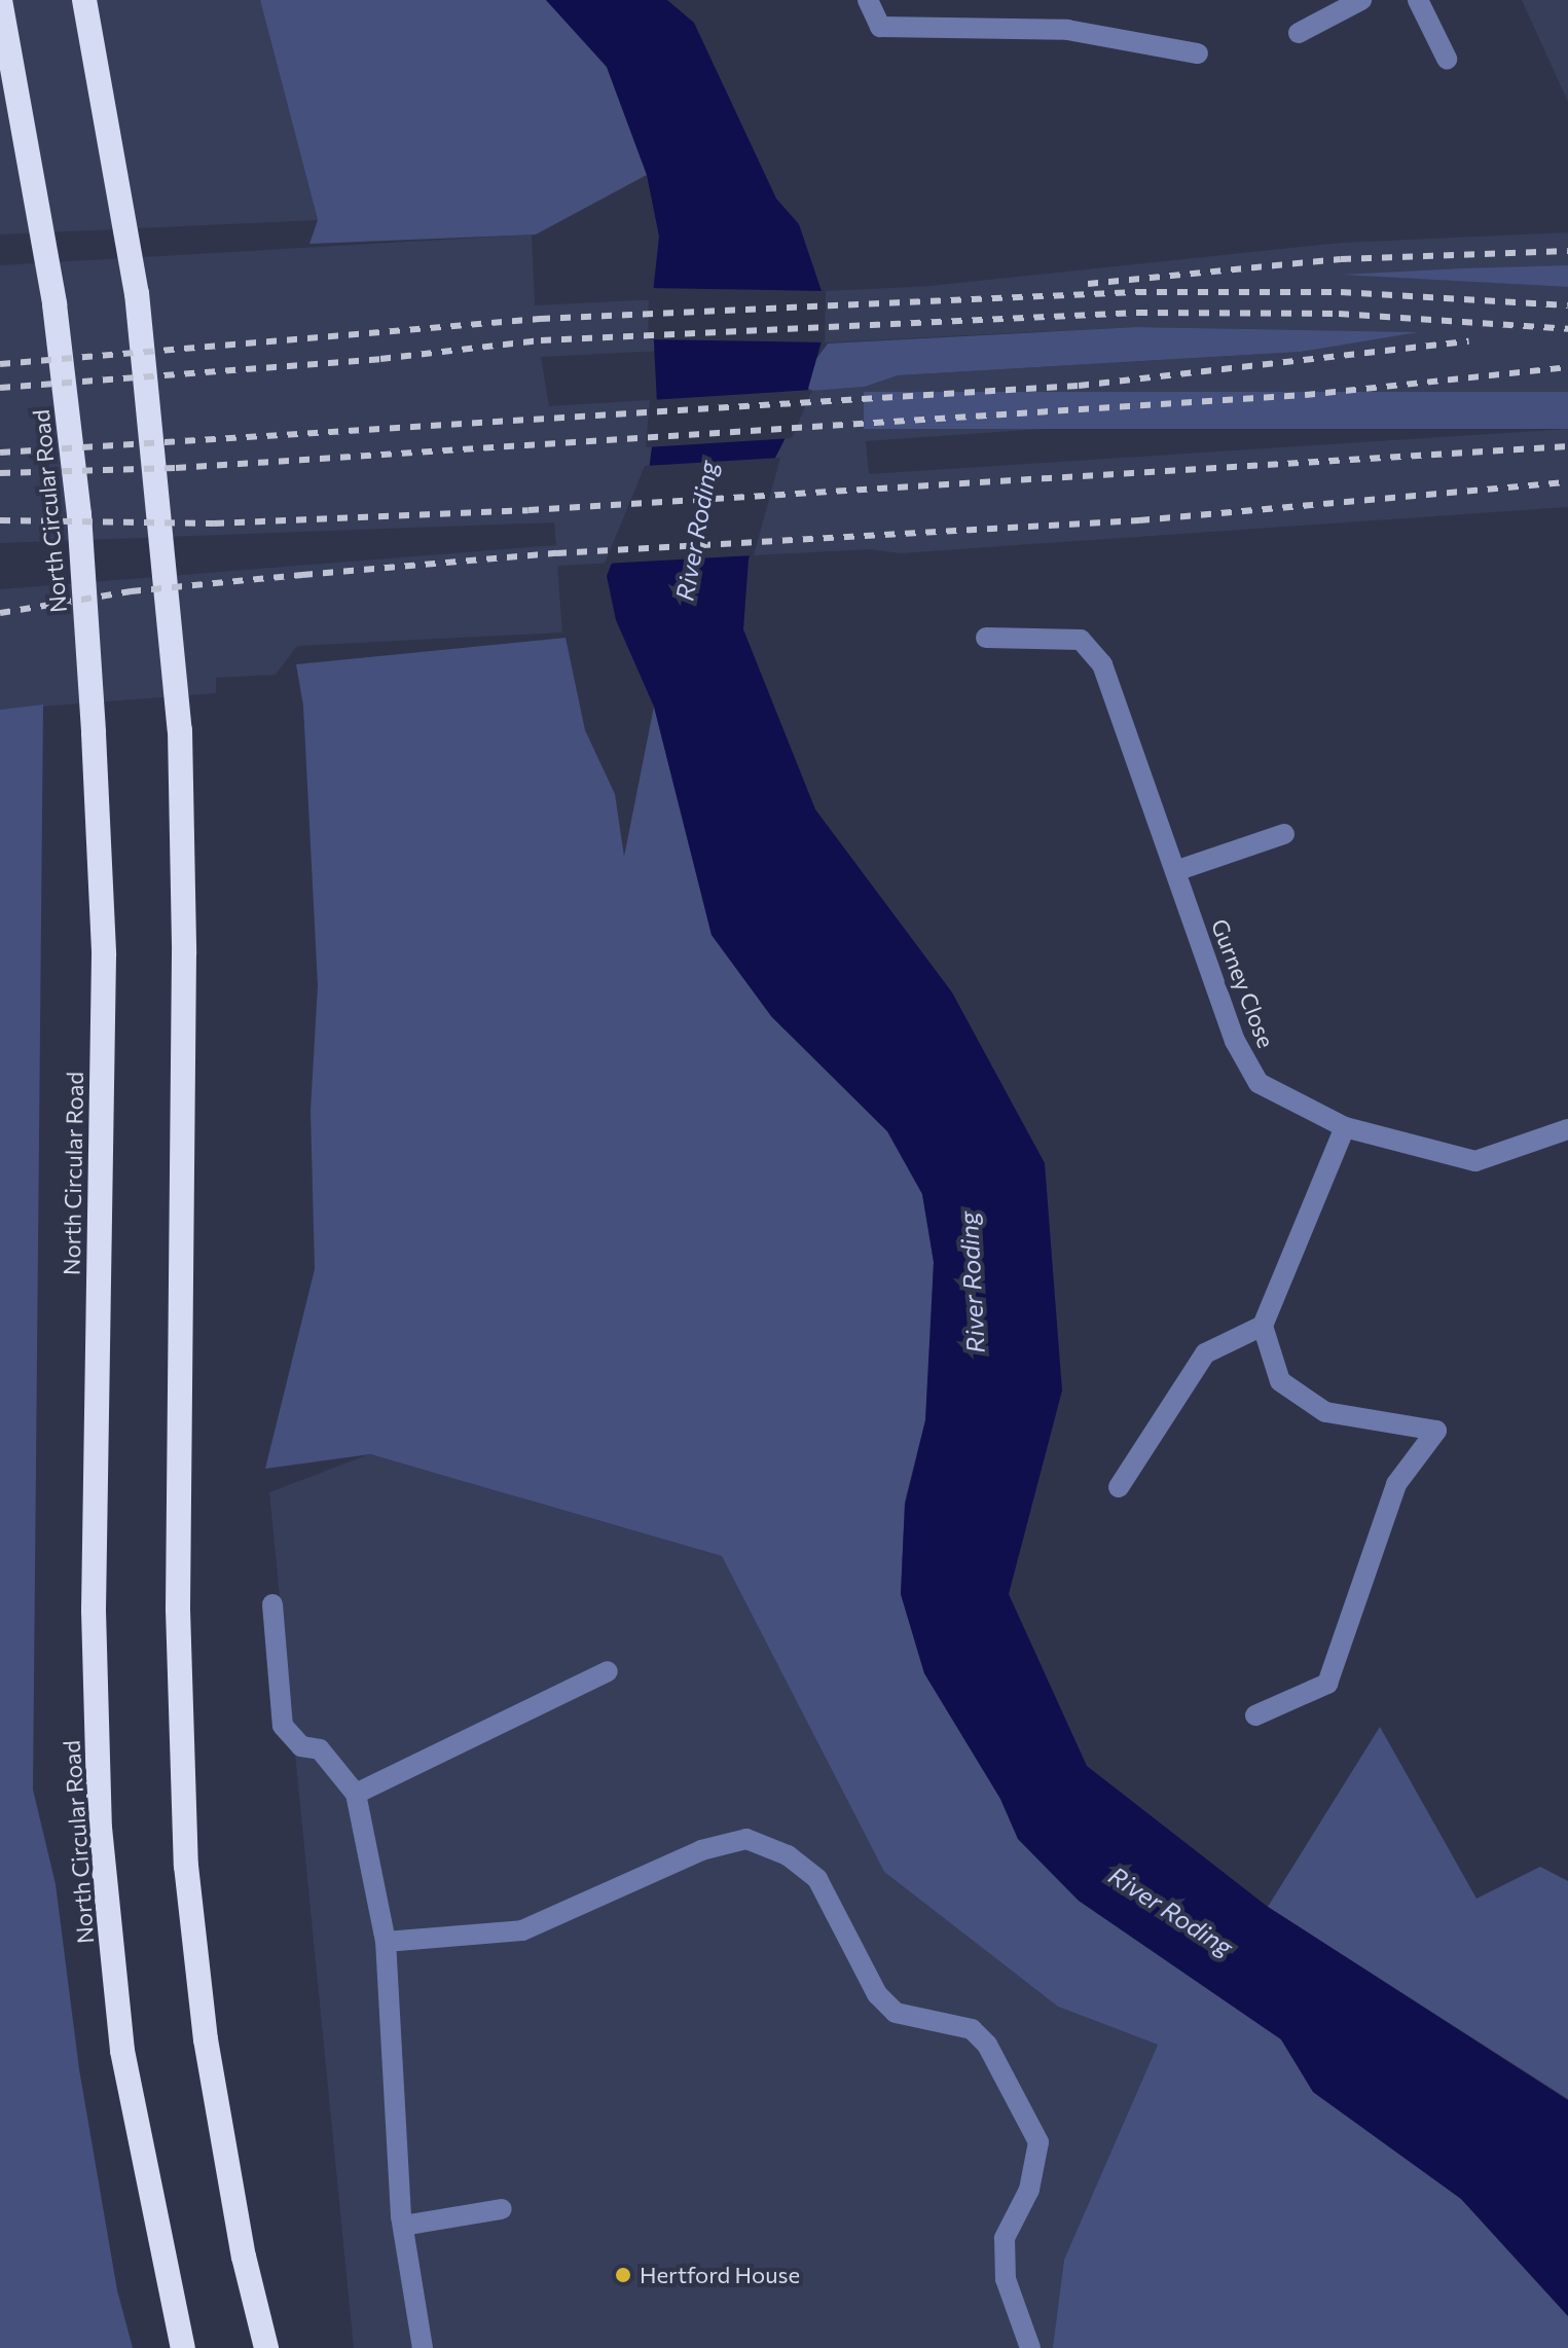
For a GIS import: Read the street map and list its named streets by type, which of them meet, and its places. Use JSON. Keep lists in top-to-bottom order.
{
  "streets": {
    "highway": ["North Circular Road"],
    "street": ["Gurney Close"]
  },
  "water": ["River Roding"],
  "places": ["Hertford House"]
}
